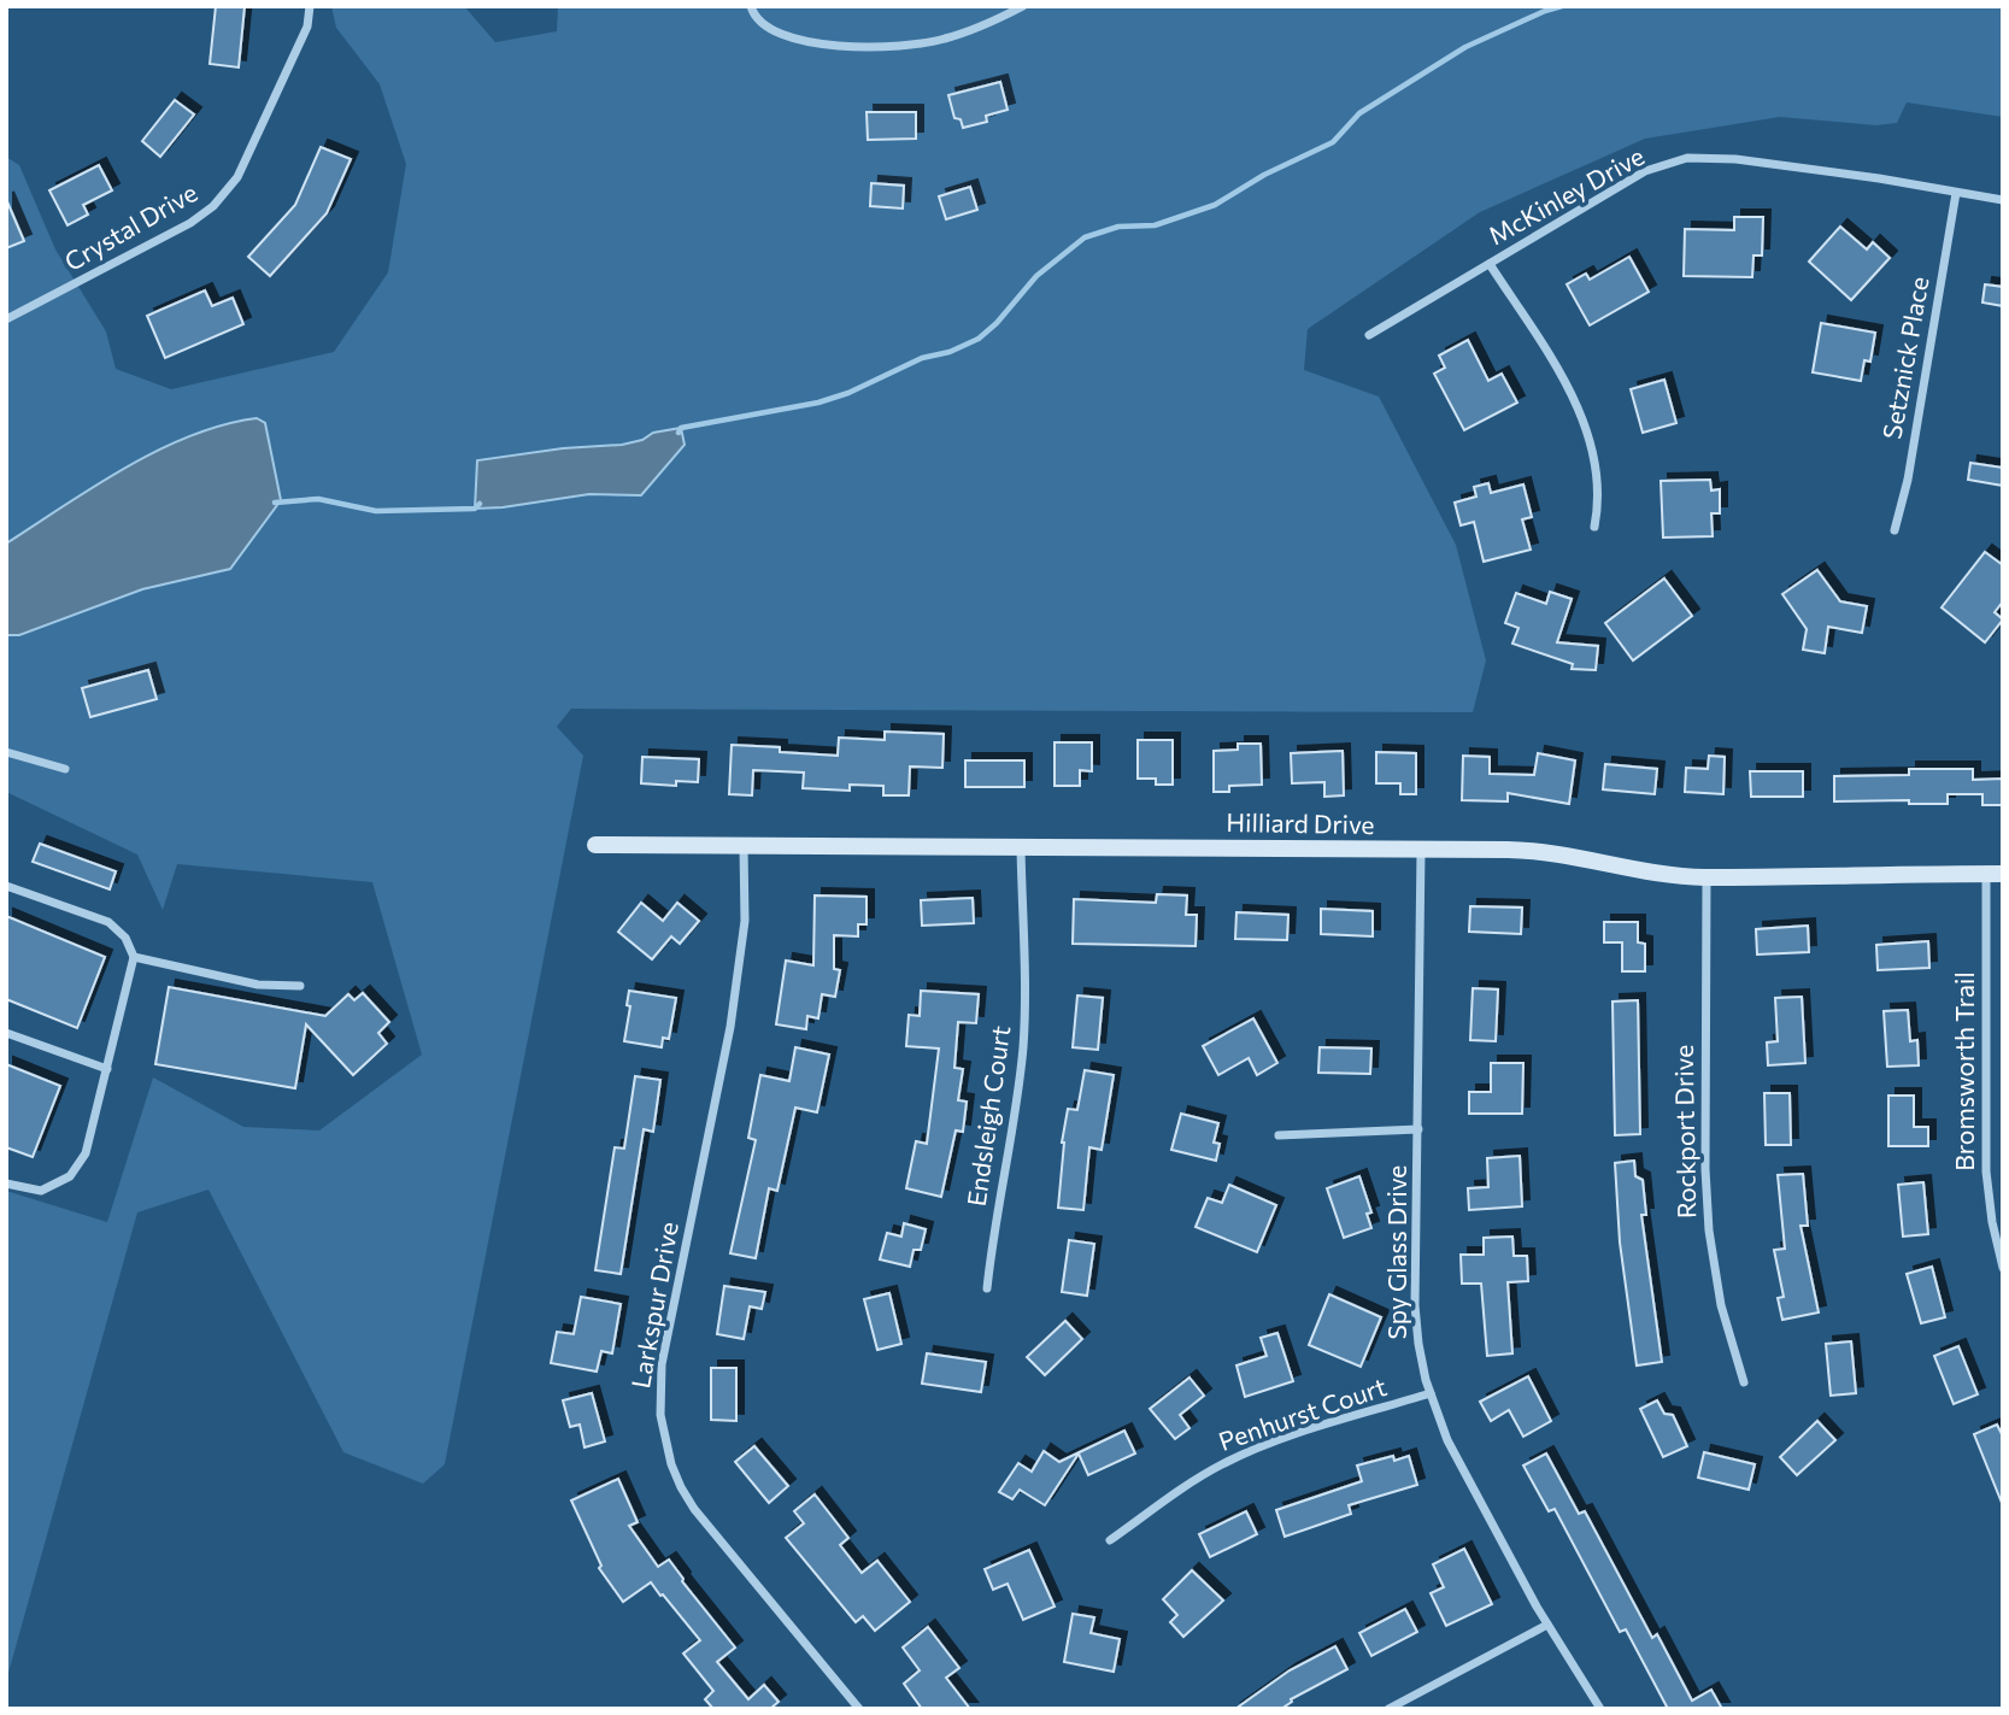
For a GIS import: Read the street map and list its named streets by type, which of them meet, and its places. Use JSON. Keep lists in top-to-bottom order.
{
  "streets": {
    "street": [
      "McKinley Drive",
      "Crystal Drive",
      "Setznick Place",
      "Hilliard Drive",
      "Bromsworth Trail",
      "Endsleigh Court",
      "Rockport Drive",
      "Spy Glass Drive",
      "Larkspur Drive",
      "Penhurst Court"
    ]
  },
  "crossings": [
    ["McKinley Drive", "Setznick Place"],
    ["Hilliard Drive", "Bromsworth Trail"],
    ["Hilliard Drive", "Endsleigh Court"],
    ["Hilliard Drive", "Rockport Drive"],
    ["Hilliard Drive", "Spy Glass Drive"],
    ["Hilliard Drive", "Larkspur Drive"],
    ["Spy Glass Drive", "Penhurst Court"]
  ]
}
